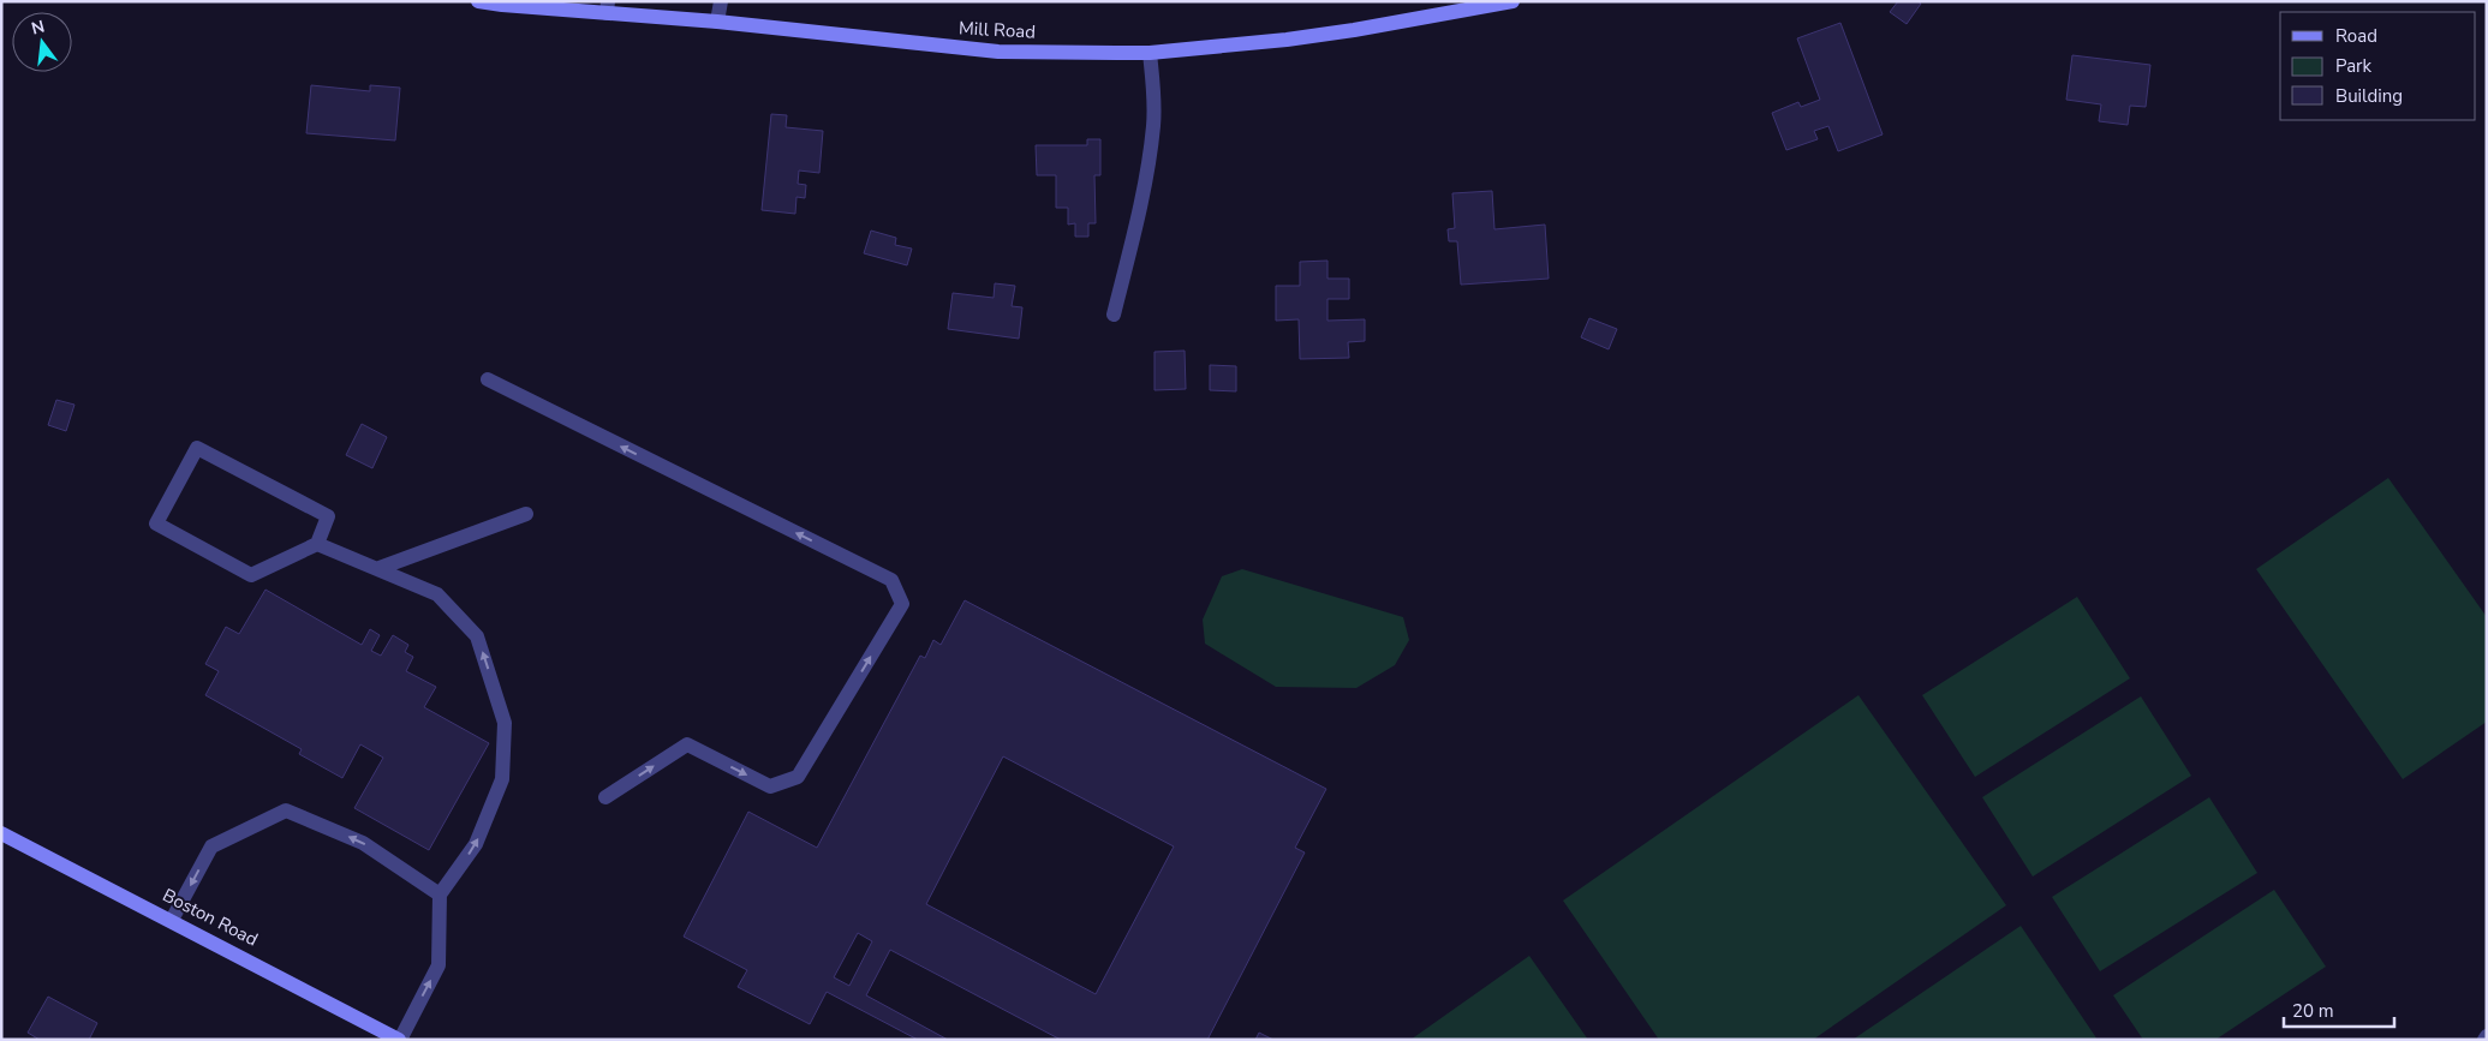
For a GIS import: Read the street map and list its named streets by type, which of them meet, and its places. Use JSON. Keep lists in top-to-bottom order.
{
  "streets": {
    "main road": ["Mill Road", "Boston Road"]
  },
  "legend": ["Road", "Park", "Building"],
  "scale_bar": "20 m",
  "north": "top"
}
